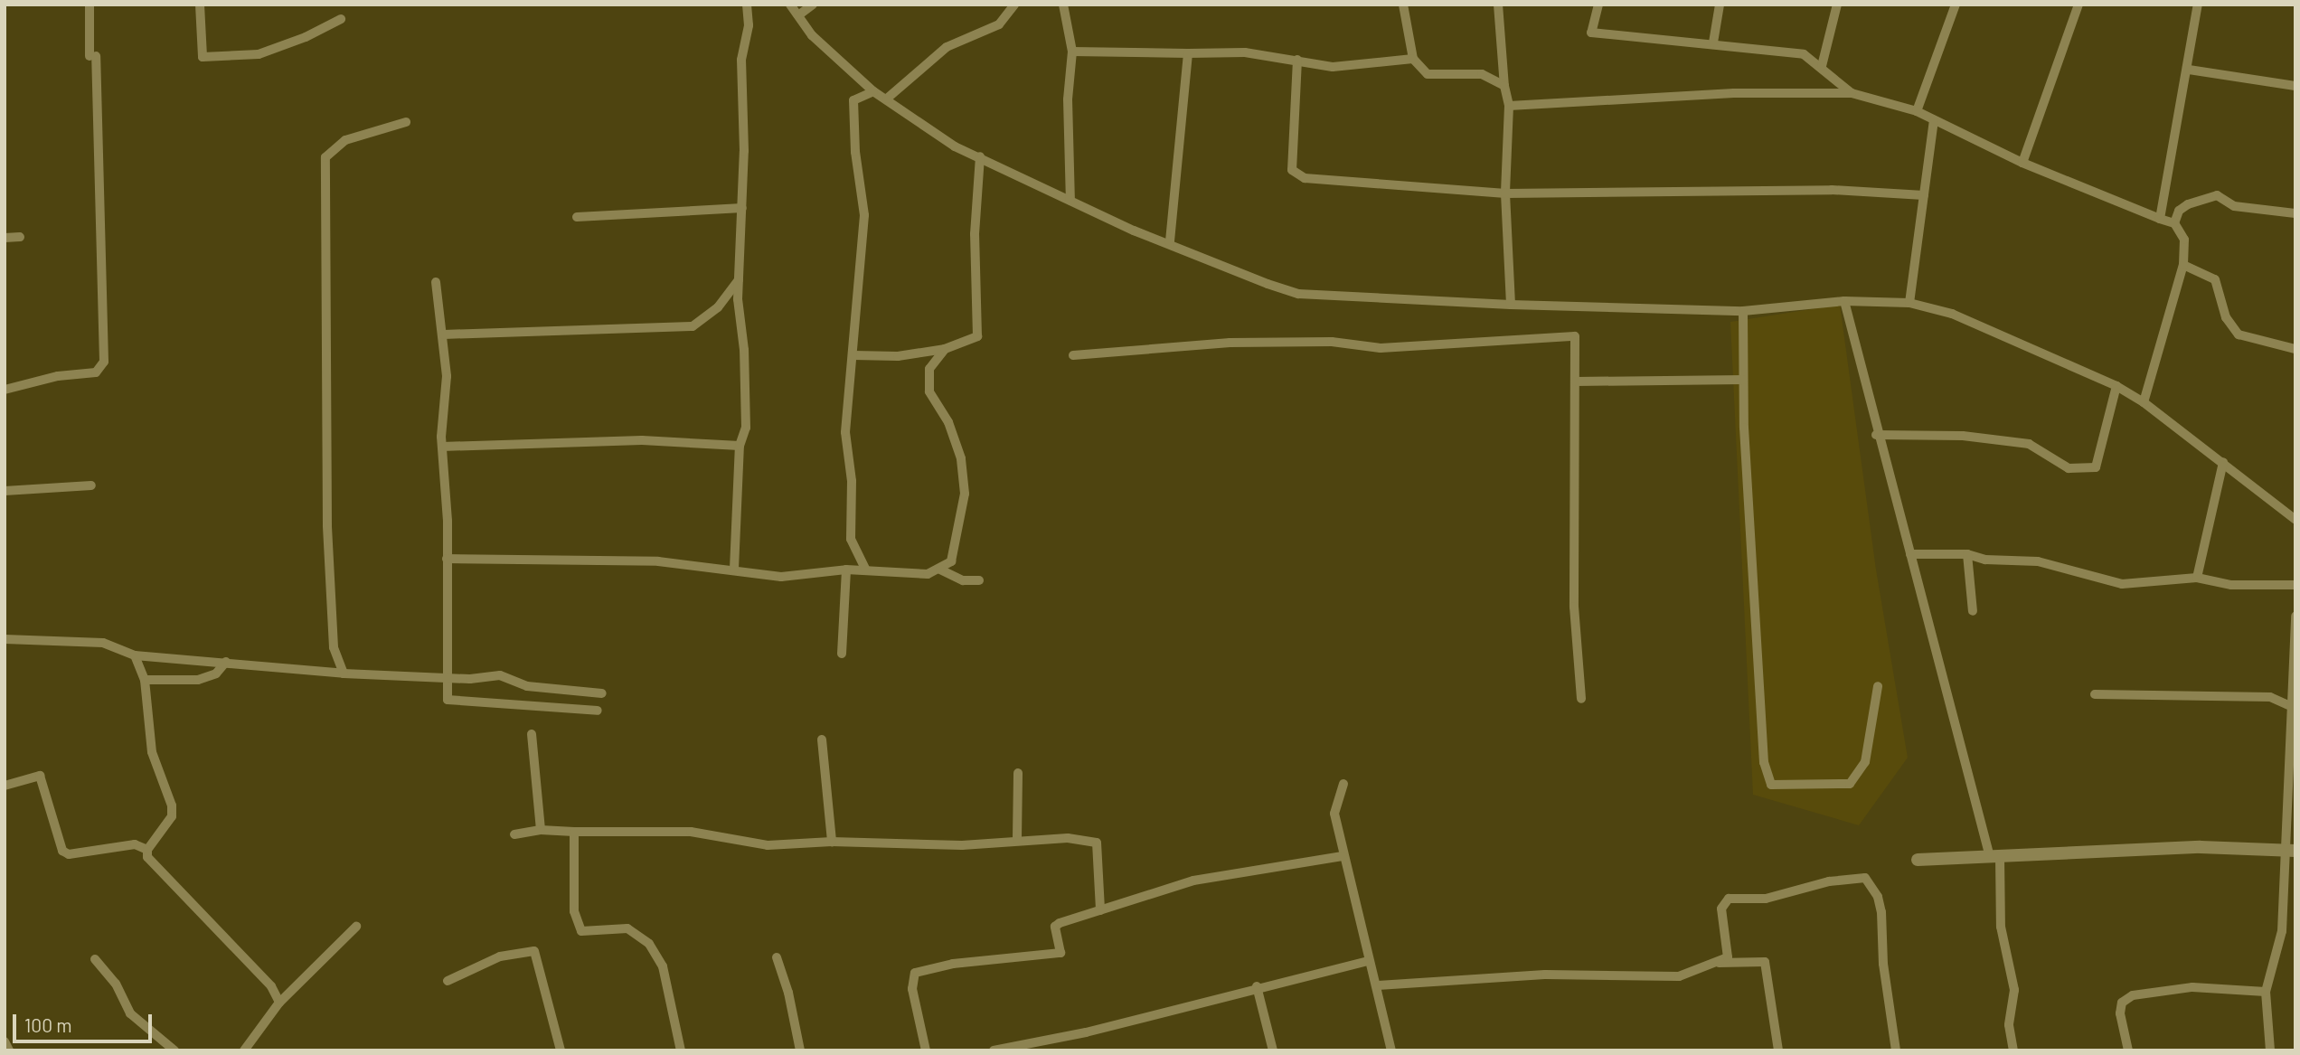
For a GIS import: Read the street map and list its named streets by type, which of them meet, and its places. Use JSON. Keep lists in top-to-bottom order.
{
  "scale_bar": "100 m"
}
